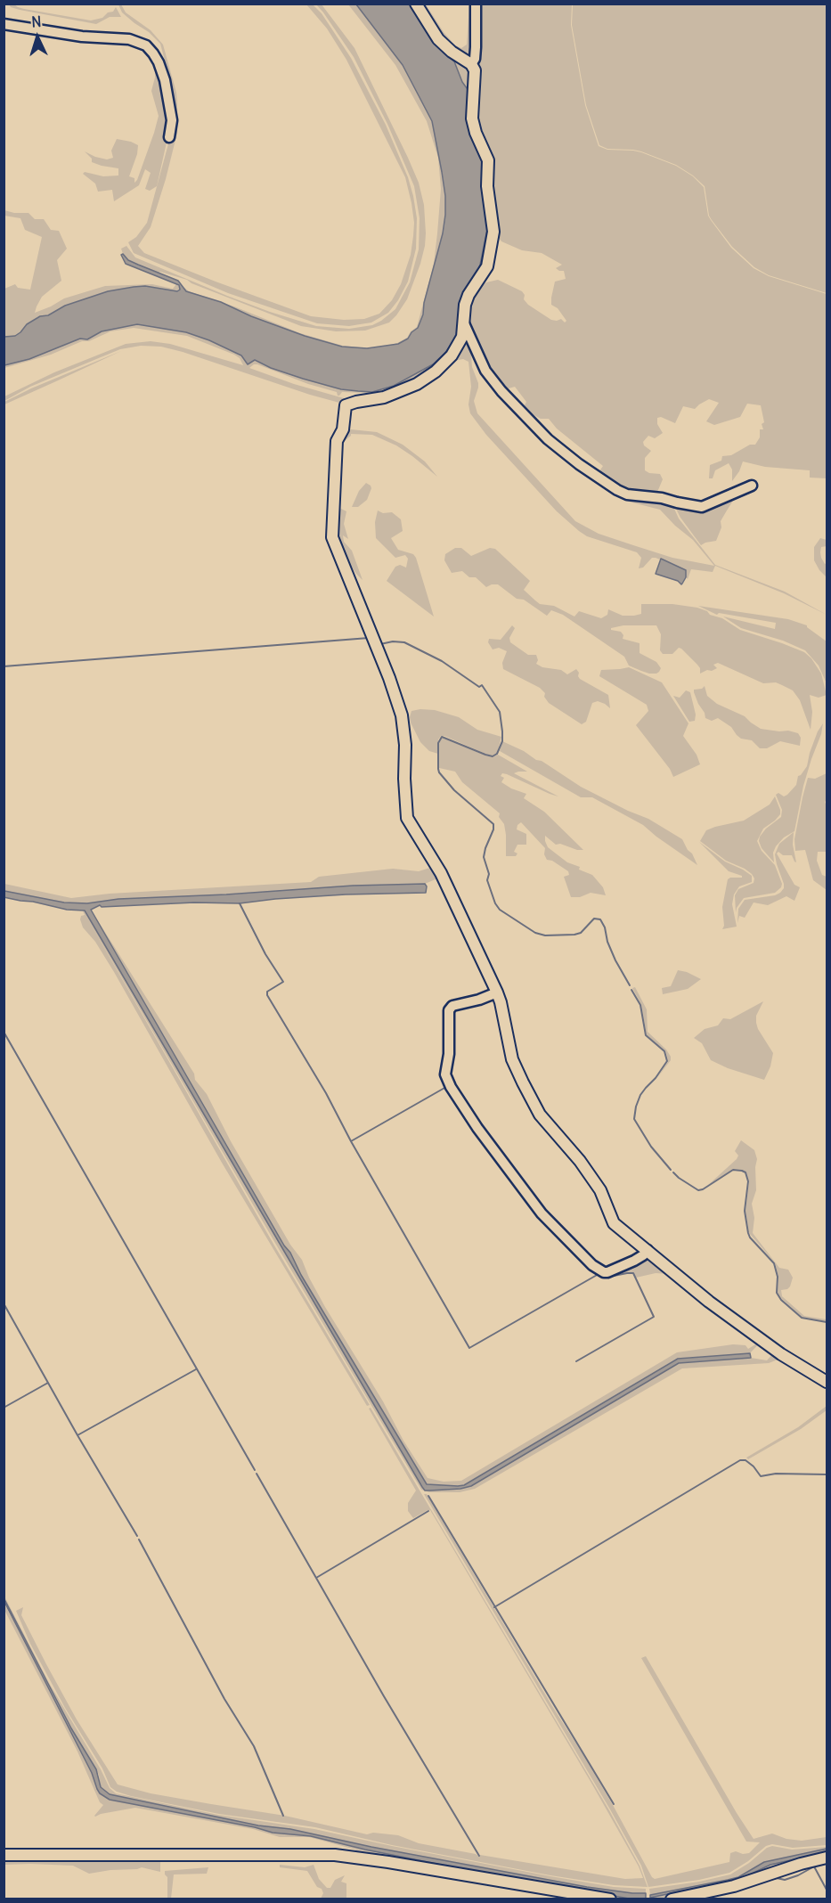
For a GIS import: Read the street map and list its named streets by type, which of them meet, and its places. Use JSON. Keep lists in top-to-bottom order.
{
  "north": "top"
}
